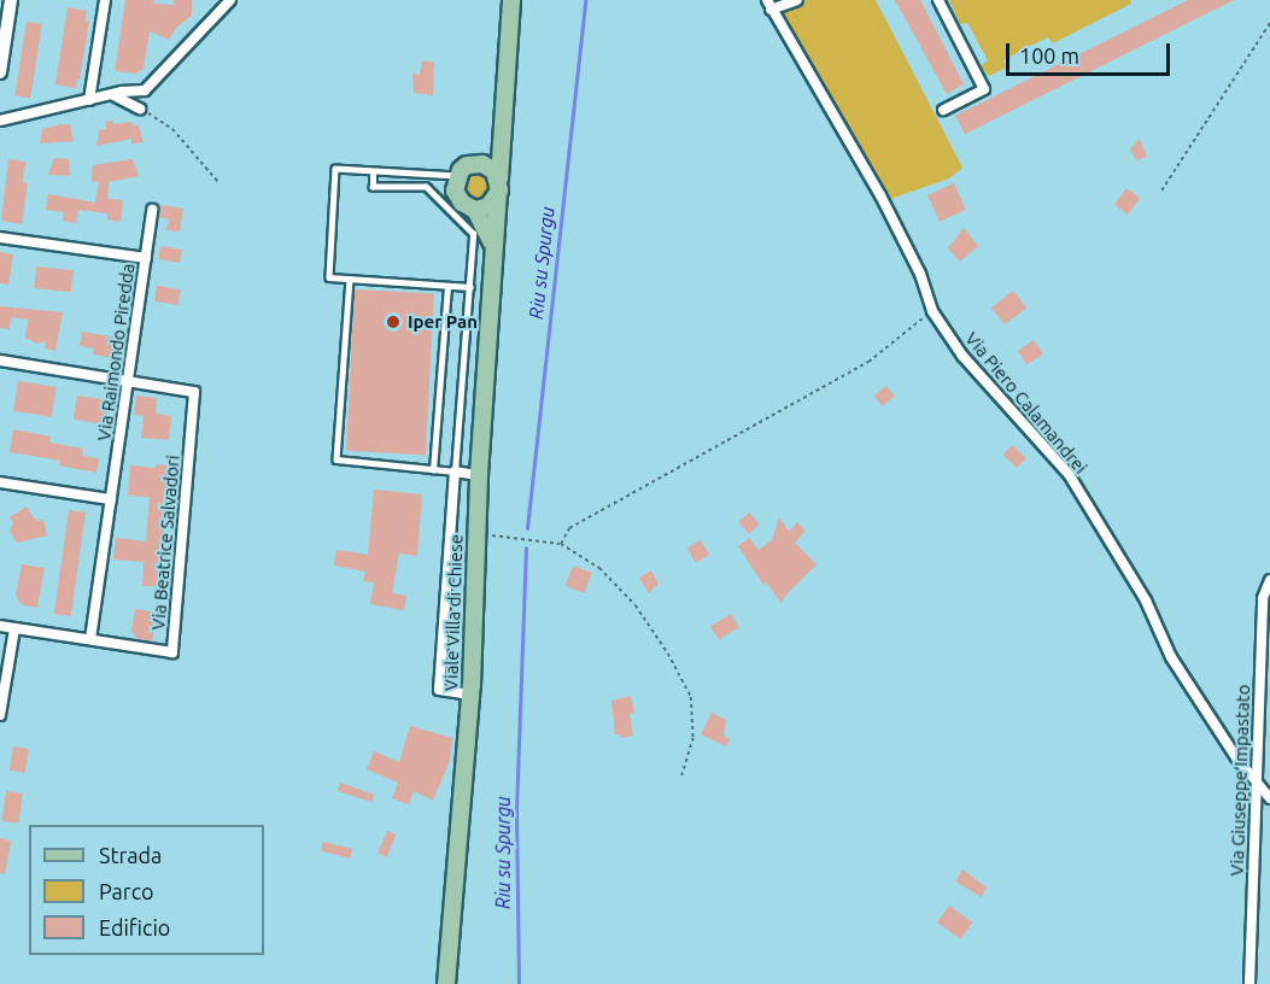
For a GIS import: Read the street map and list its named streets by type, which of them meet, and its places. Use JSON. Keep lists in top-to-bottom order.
{
  "streets": {
    "main road": ["Viale Villa di Chiese"],
    "street": [
      "Via Raimondo Piredda",
      "Via Piero Calamandrei",
      "Via Beatrice Salvadori",
      "Via Giuseppe Impastato"
    ]
  },
  "crossings": [
    ["Via Raimondo Piredda", "Via Beatrice Salvadori"],
    ["Via Piero Calamandrei", "Via Giuseppe Impastato"]
  ],
  "water": ["Riu su Spurgu"],
  "places": ["Iper Pan"],
  "legend": ["Strada", "Parco", "Edificio"],
  "scale_bar": "100 m"
}
